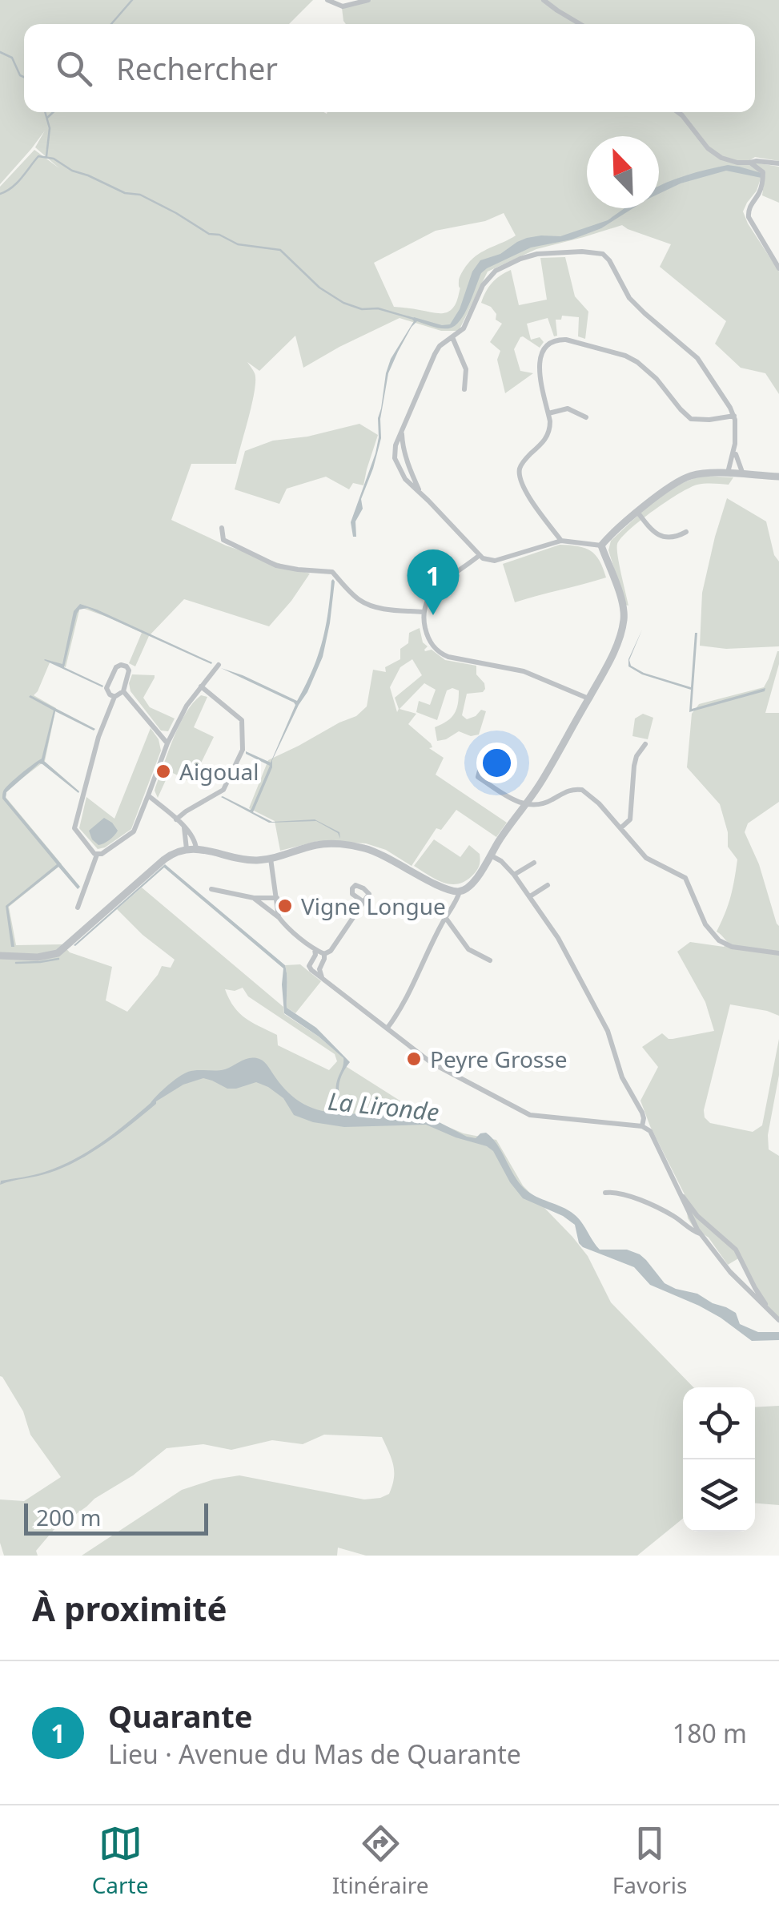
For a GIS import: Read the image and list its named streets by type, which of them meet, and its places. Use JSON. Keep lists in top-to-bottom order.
{
  "water": ["La Lironde"],
  "places": ["Aigoual", "Vigne Longue", "Peyre Grosse"],
  "scale_bar": "200 m",
  "north": "top left",
  "page": {
    "search": "Rechercher",
    "pins": "1",
    "scale": "200 m",
    "heading": "À proximité",
    "list": [
      {
        "mark": "1",
        "name": "Quarante",
        "note": "Lieu · Avenue du Mas de Quarante",
        "value": "180 m"
      }
    ],
    "nav": ["Carte", "Itinéraire", "Favoris"]
  }
}
